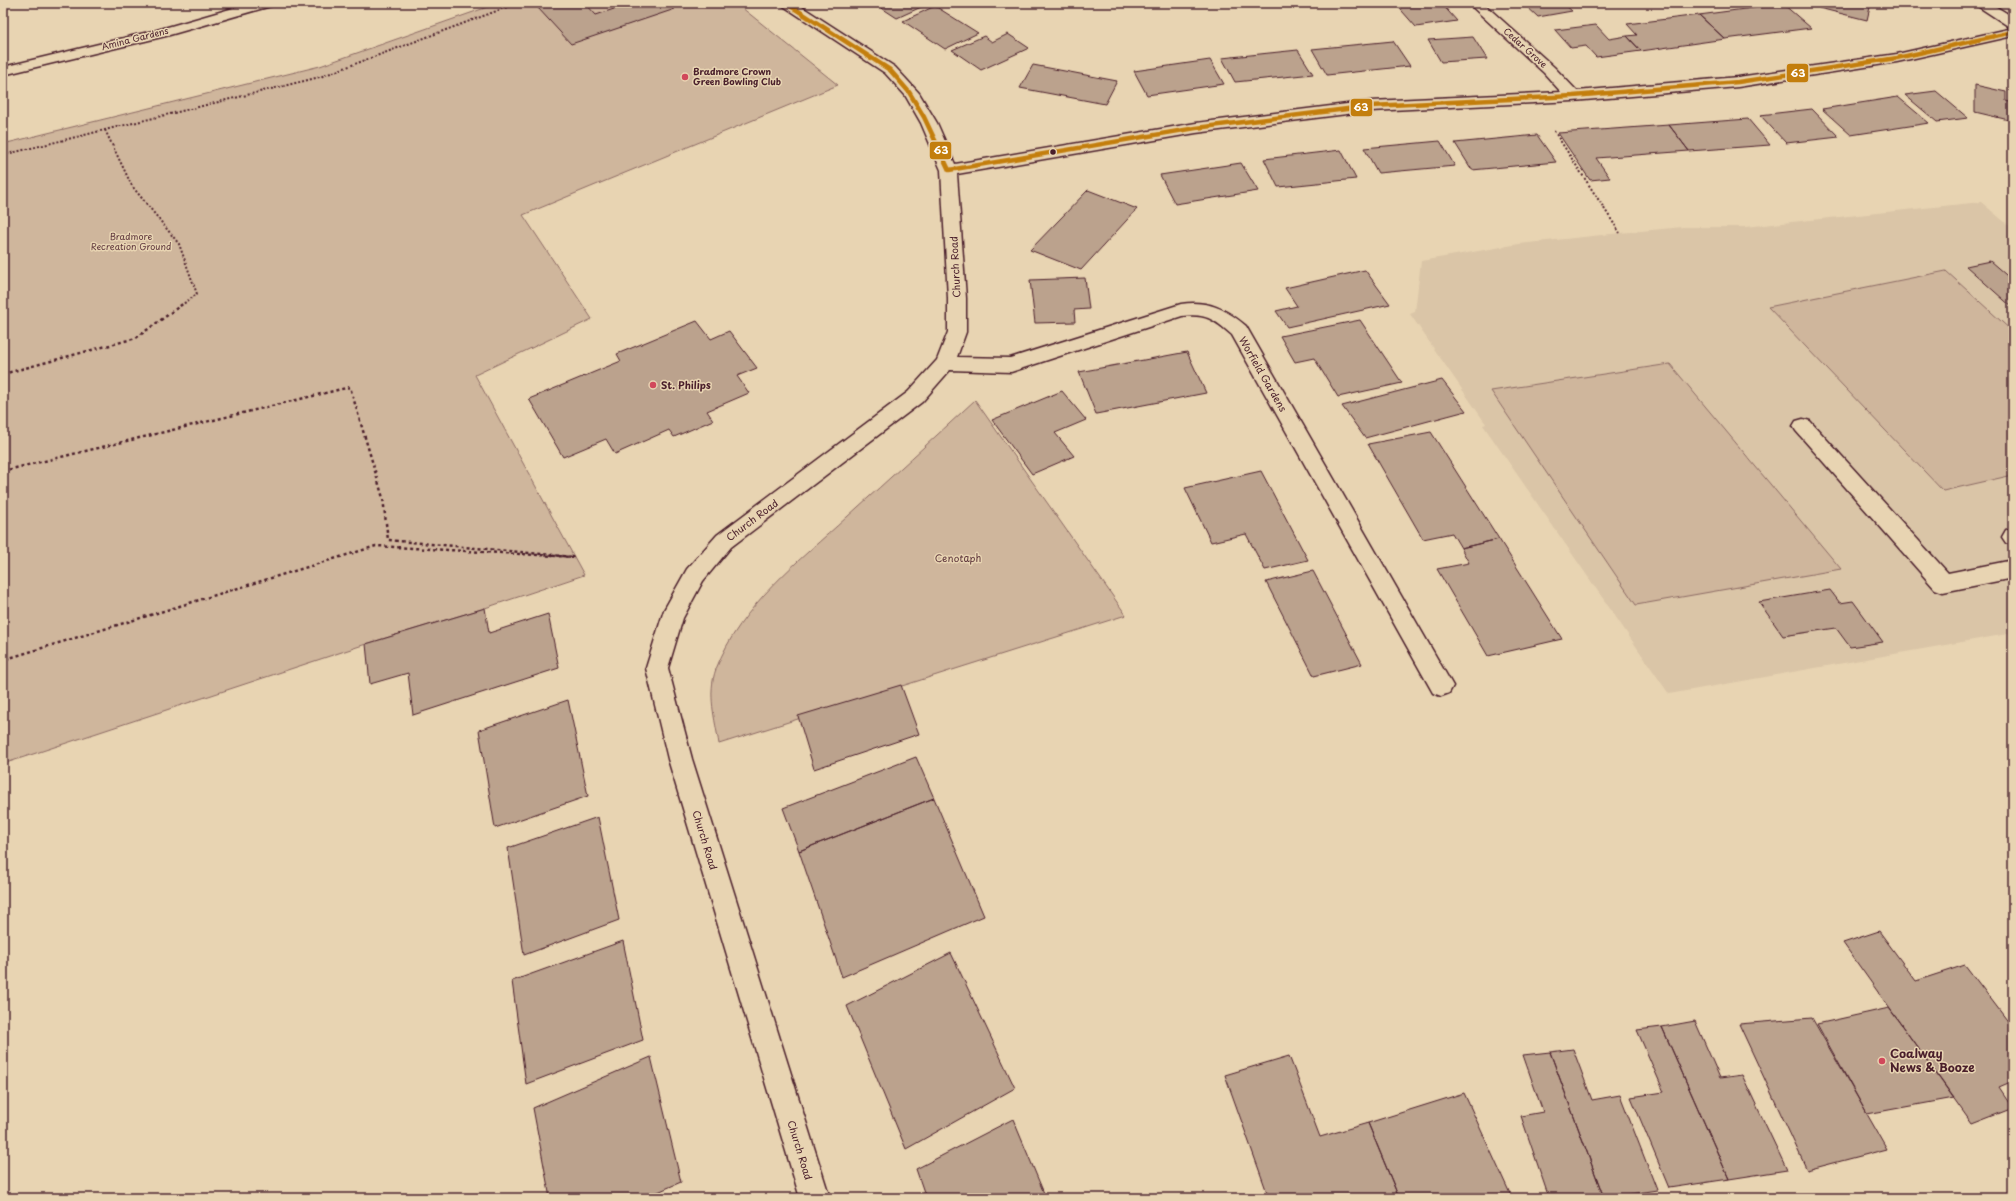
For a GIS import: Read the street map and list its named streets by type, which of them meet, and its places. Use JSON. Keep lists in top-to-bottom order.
{
  "streets": {
    "street": [
      "Amina Gardens",
      "Cedar Grove",
      "Church Road",
      "Worfield Gardens"
    ]
  },
  "crossings": [
    ["Church Road", "Worfield Gardens"]
  ],
  "parks": ["Bradmore Recreation Ground", "Cenotaph"],
  "places": ["Bradmore Crown Green Bowling Club", "St. Philips", "Coalway News & Booze"],
  "lines": ["transit line 63"]
}
